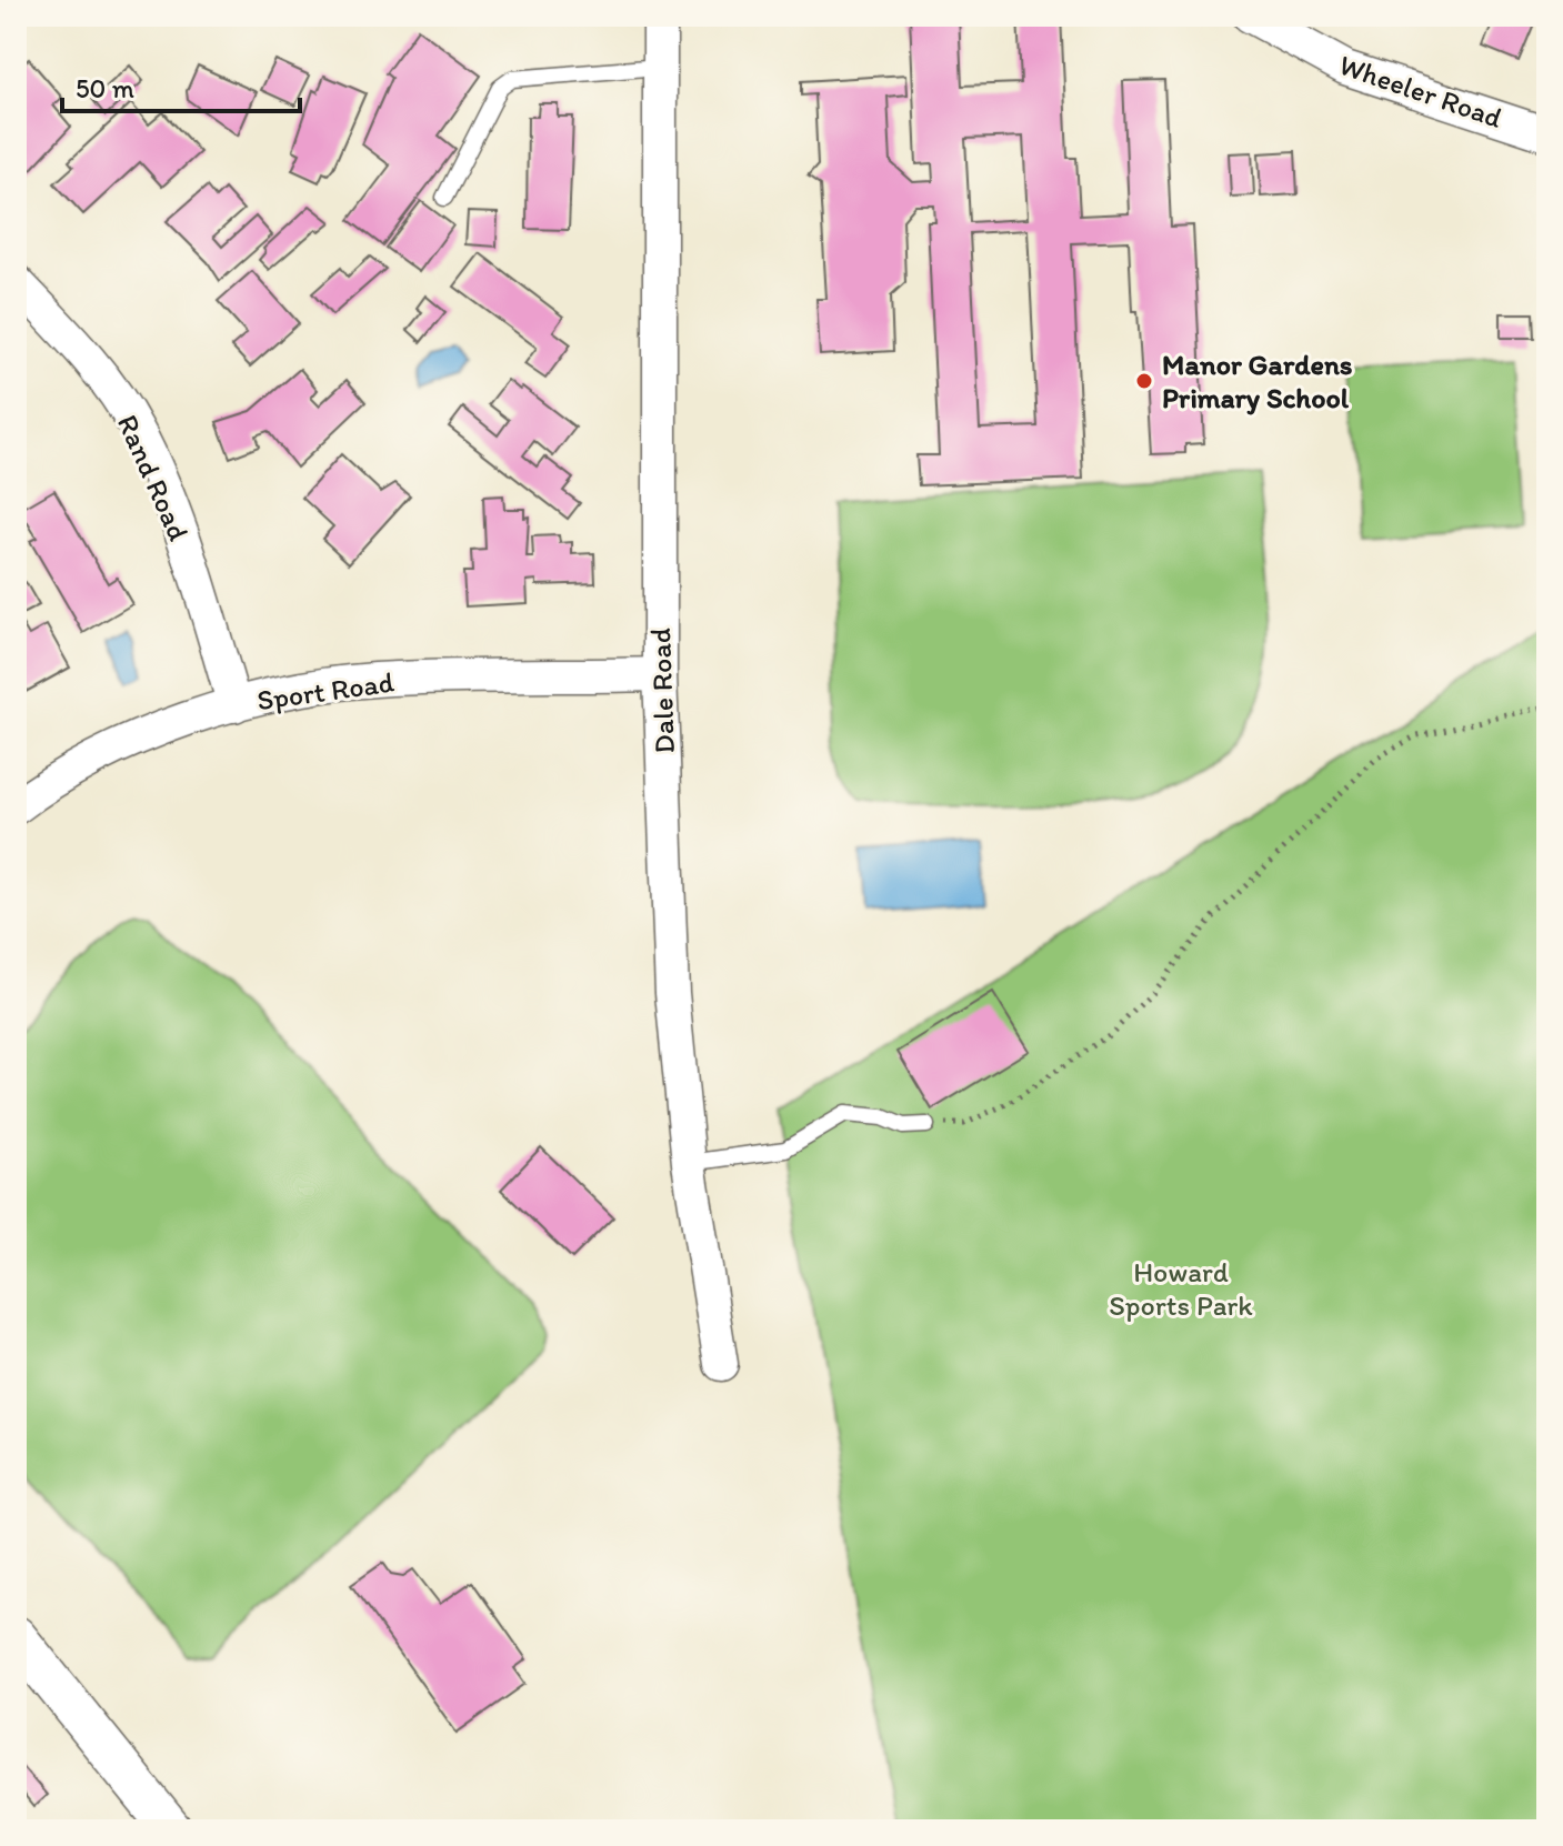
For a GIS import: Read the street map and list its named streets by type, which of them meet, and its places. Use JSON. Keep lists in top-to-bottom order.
{
  "streets": {
    "street": [
      "Wheeler Road",
      "Rand Road",
      "Sport Road",
      "Dale Road"
    ]
  },
  "crossings": [
    ["Rand Road", "Sport Road"],
    ["Sport Road", "Dale Road"]
  ],
  "parks": ["Howard Sports Park"],
  "places": ["Manor Gardens Primary School"],
  "scale_bar": "50 m"
}
